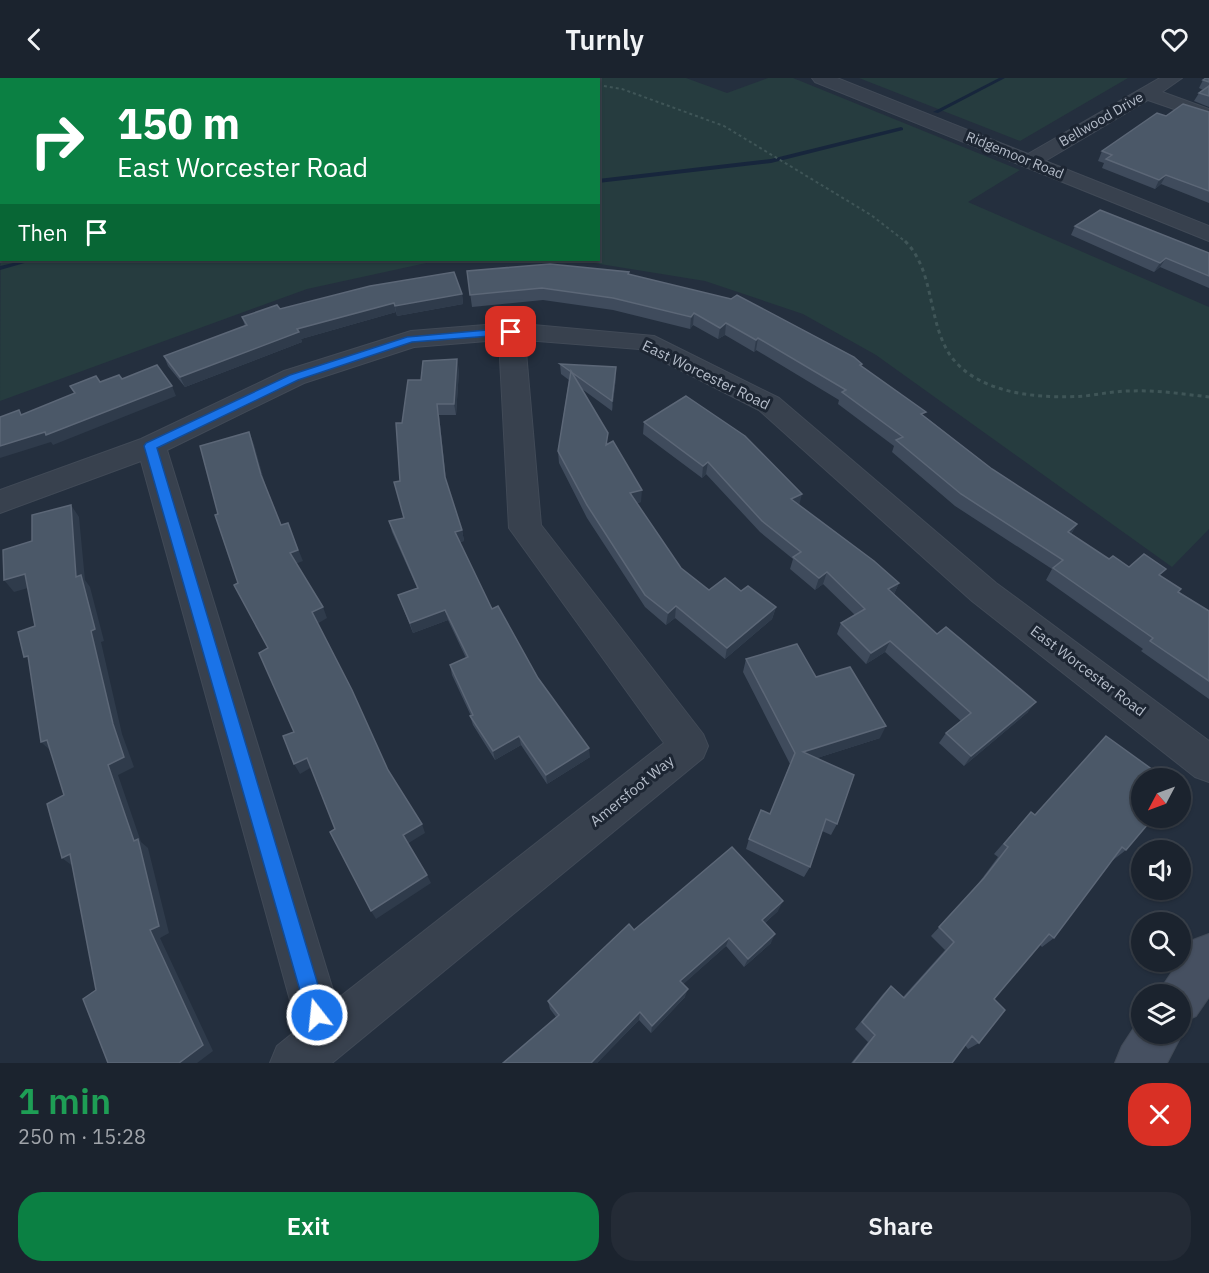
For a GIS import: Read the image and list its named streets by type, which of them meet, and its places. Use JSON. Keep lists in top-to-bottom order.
{
  "streets": {
    "street": [
      "Bellwood Drive",
      "Ridgemoor Road",
      "East Worcester Road",
      "Amersfoot Way"
    ]
  },
  "crossings": [
    ["Bellwood Drive", "Ridgemoor Road"],
    ["East Worcester Road", "Amersfoot Way"]
  ],
  "north": "bottom left",
  "page": {
    "header": "Turnly",
    "turn": ["150 m", "East Worcester Road"],
    "then": "Then",
    "heading": ["1 min", "250 m · 15:28"],
    "buttons": ["Exit", "Share"]
  }
}
